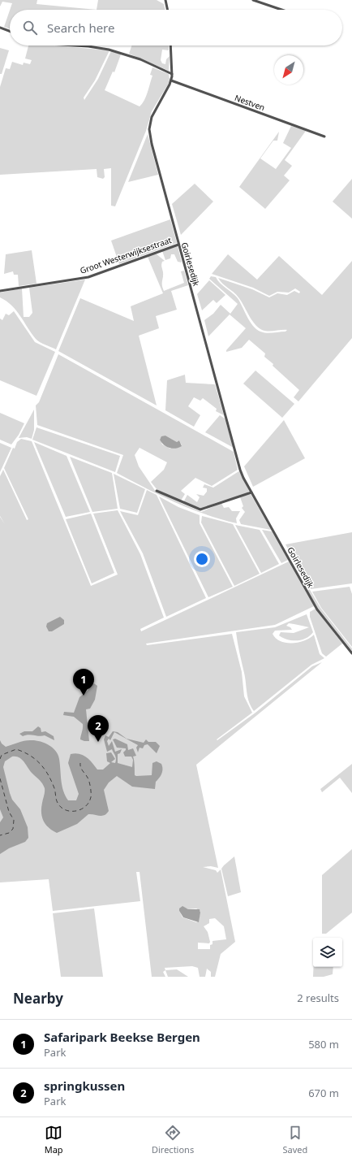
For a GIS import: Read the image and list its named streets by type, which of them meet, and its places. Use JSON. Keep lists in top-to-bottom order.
{
  "streets": {
    "street": ["Nestven", "Groot Westerwijksestraat", "Goirlesedijk"]
  },
  "crossings": [
    ["Nestven", "Goirlesedijk"],
    ["Groot Westerwijksestraat", "Goirlesedijk"]
  ],
  "north": "bottom left",
  "page": {
    "search": "Search here",
    "pins": ["1", "2"],
    "heading": ["Nearby", "2 results"],
    "list": [
      {
        "mark": "1",
        "name": "Safaripark Beekse Bergen",
        "note": "Park",
        "value": "580 m"
      },
      {
        "mark": "2",
        "name": "springkussen",
        "note": "Park",
        "value": "670 m"
      }
    ],
    "nav": ["Map", "Directions", "Saved"]
  }
}
